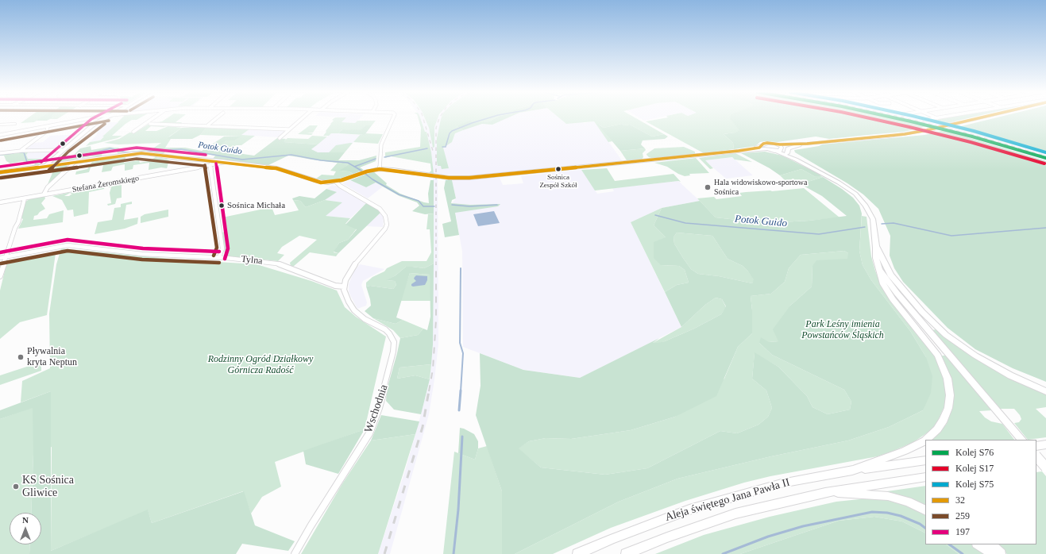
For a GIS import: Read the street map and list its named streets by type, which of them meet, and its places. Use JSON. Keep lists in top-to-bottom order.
{
  "streets": {
    "main road": ["Aleja świętego Jana Pawła II"],
    "street": ["Stefana Żeromskiego", "Tylna", "Wschodnia"]
  },
  "crossings": [
    ["Tylna", "Wschodnia"]
  ],
  "water": ["Potok Guido"],
  "parks": ["Park Leśny imienia Powstańców Śląskich", "Rodzinny Ogród Działkowy Górnicza Radość"],
  "places": [
    "Sośnica Zespół Szkół",
    "Hala widowiskowo-sportowa Sośnica",
    "Sośnica Michała",
    "Pływalnia kryta Neptun",
    "KS Sośnica Gliwice"
  ],
  "lines": [
    "rail line S76",
    "rail line S17",
    "rail line S75",
    "transit line 32",
    "transit line 197",
    "transit line 259"
  ],
  "legend": [
    "Kolej S76",
    "Kolej S17",
    "Kolej S75",
    "32",
    "259",
    "197"
  ],
  "north": "top"
}
